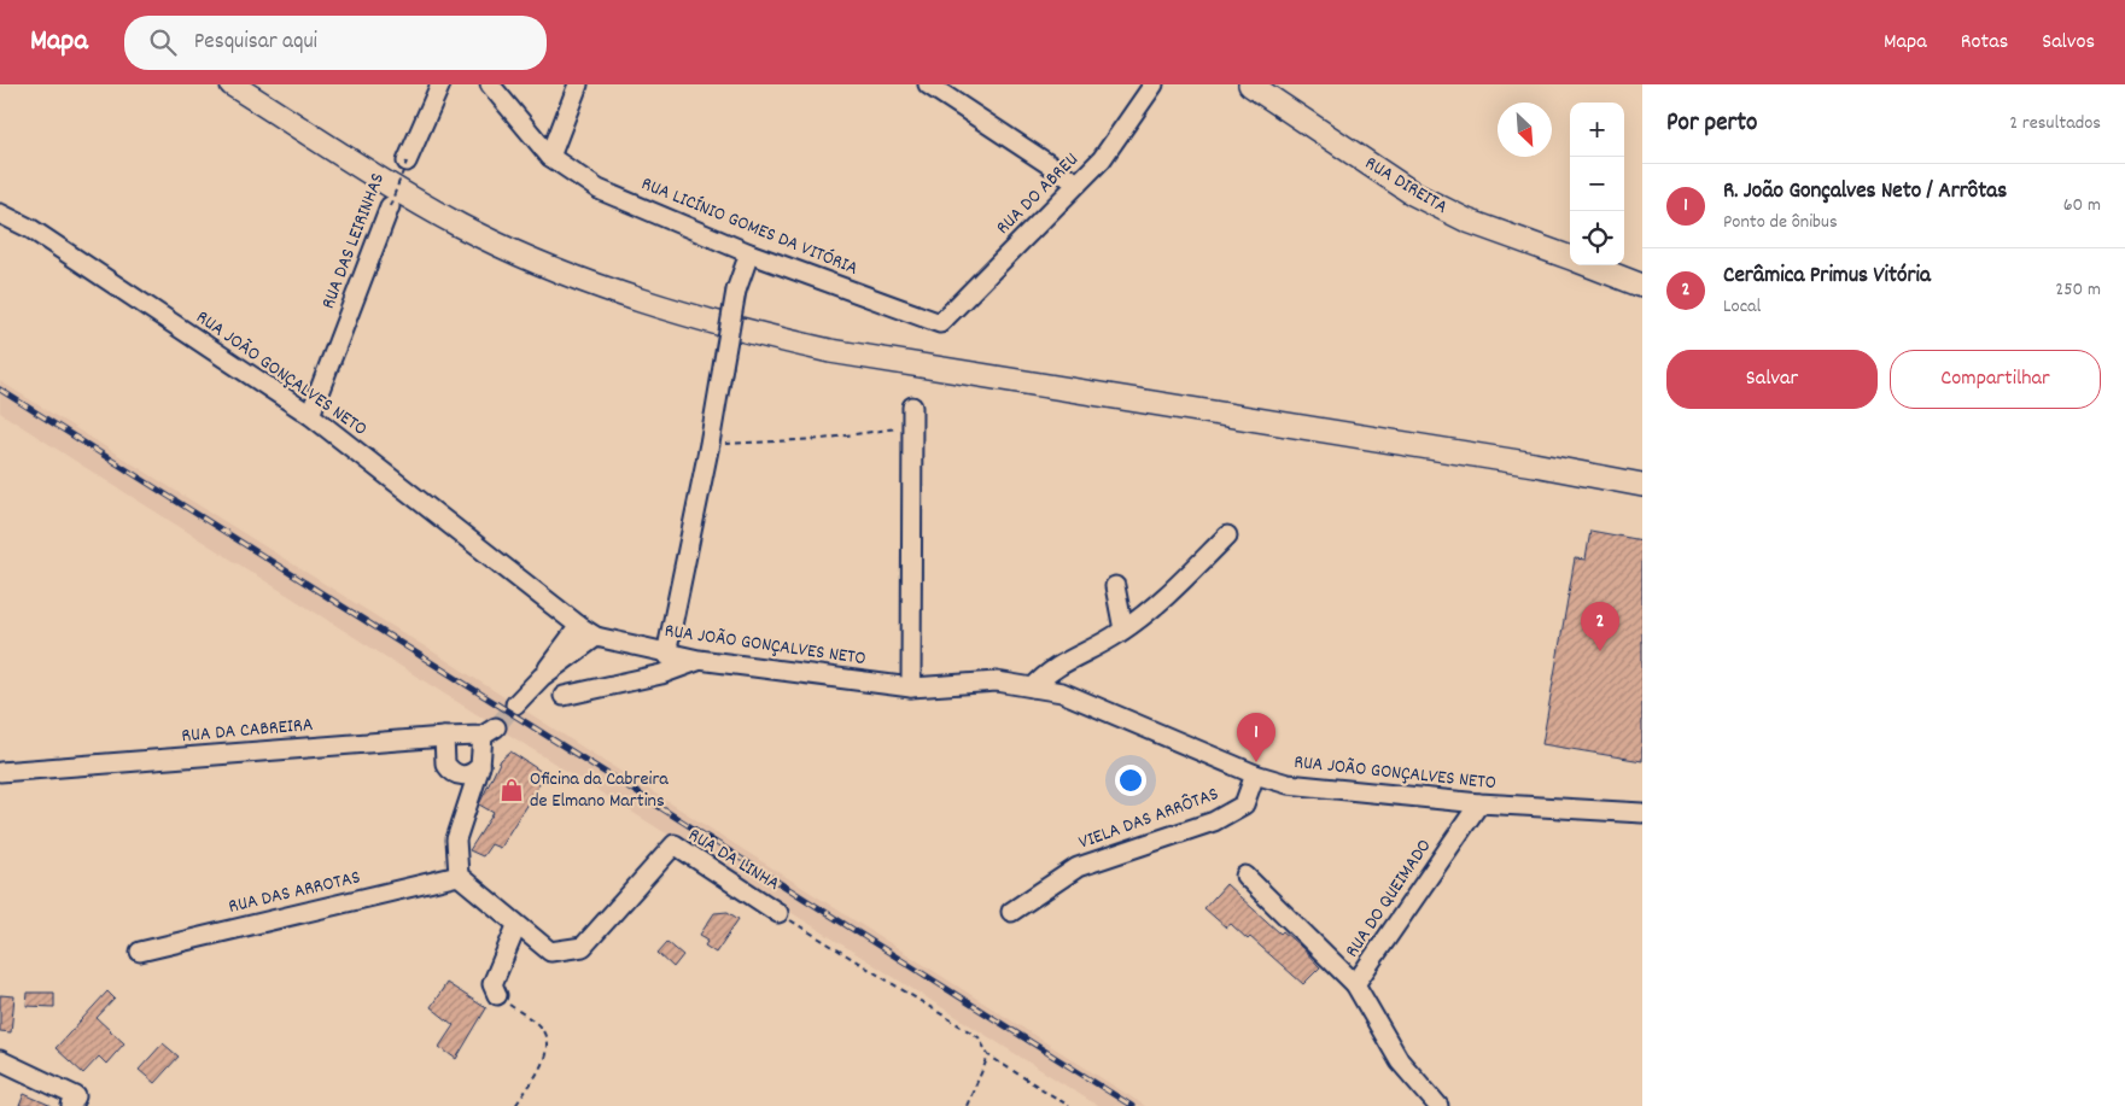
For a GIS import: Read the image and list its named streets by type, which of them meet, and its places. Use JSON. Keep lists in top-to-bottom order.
{
  "streets": {
    "main road": ["RUA DIREITA"],
    "street": [
      "RUA DO ABREU",
      "RUA LICÍNIO GOMES DA VITÓRIA",
      "RUA DAS LEIRINHAS",
      "RUA JOÃO GONÇALVES NETO",
      "RUA DA CABREIRA",
      "VIELA DAS ARRÔTAS",
      "RUA DA LINHA",
      "RUA DAS ARROTAS",
      "RUA DO QUEIMADO"
    ]
  },
  "crossings": [
    ["RUA DO ABREU", "RUA LICÍNIO GOMES DA VITÓRIA"],
    ["RUA DAS LEIRINHAS", "RUA JOÃO GONÇALVES NETO"],
    ["RUA JOÃO GONÇALVES NETO", "VIELA DAS ARRÔTAS"],
    ["RUA JOÃO GONÇALVES NETO", "RUA DO QUEIMADO"],
    ["RUA DA LINHA", "RUA DAS ARROTAS"]
  ],
  "places": {
    "shop": ["Oficina da Cabreira de Elmano Martins"]
  },
  "north": "bottom right",
  "page": {
    "header": "Mapa",
    "search": "Pesquisar aqui",
    "nav": ["Mapa", "Rotas", "Salvos"],
    "heading": ["Por perto", "2 resultados"],
    "map_buttons": ["+", "−"],
    "list": [
      {
        "mark": "1",
        "name": "R. João Gonçalves Neto / Arrôtas",
        "note": "Ponto de ônibus",
        "value": "60 m"
      },
      {
        "mark": "2",
        "name": "Cerâmica Primus Vitória",
        "note": "Local",
        "value": "250 m"
      }
    ],
    "buttons": ["Salvar", "Compartilhar"],
    "pins": ["2", "1"]
  }
}
